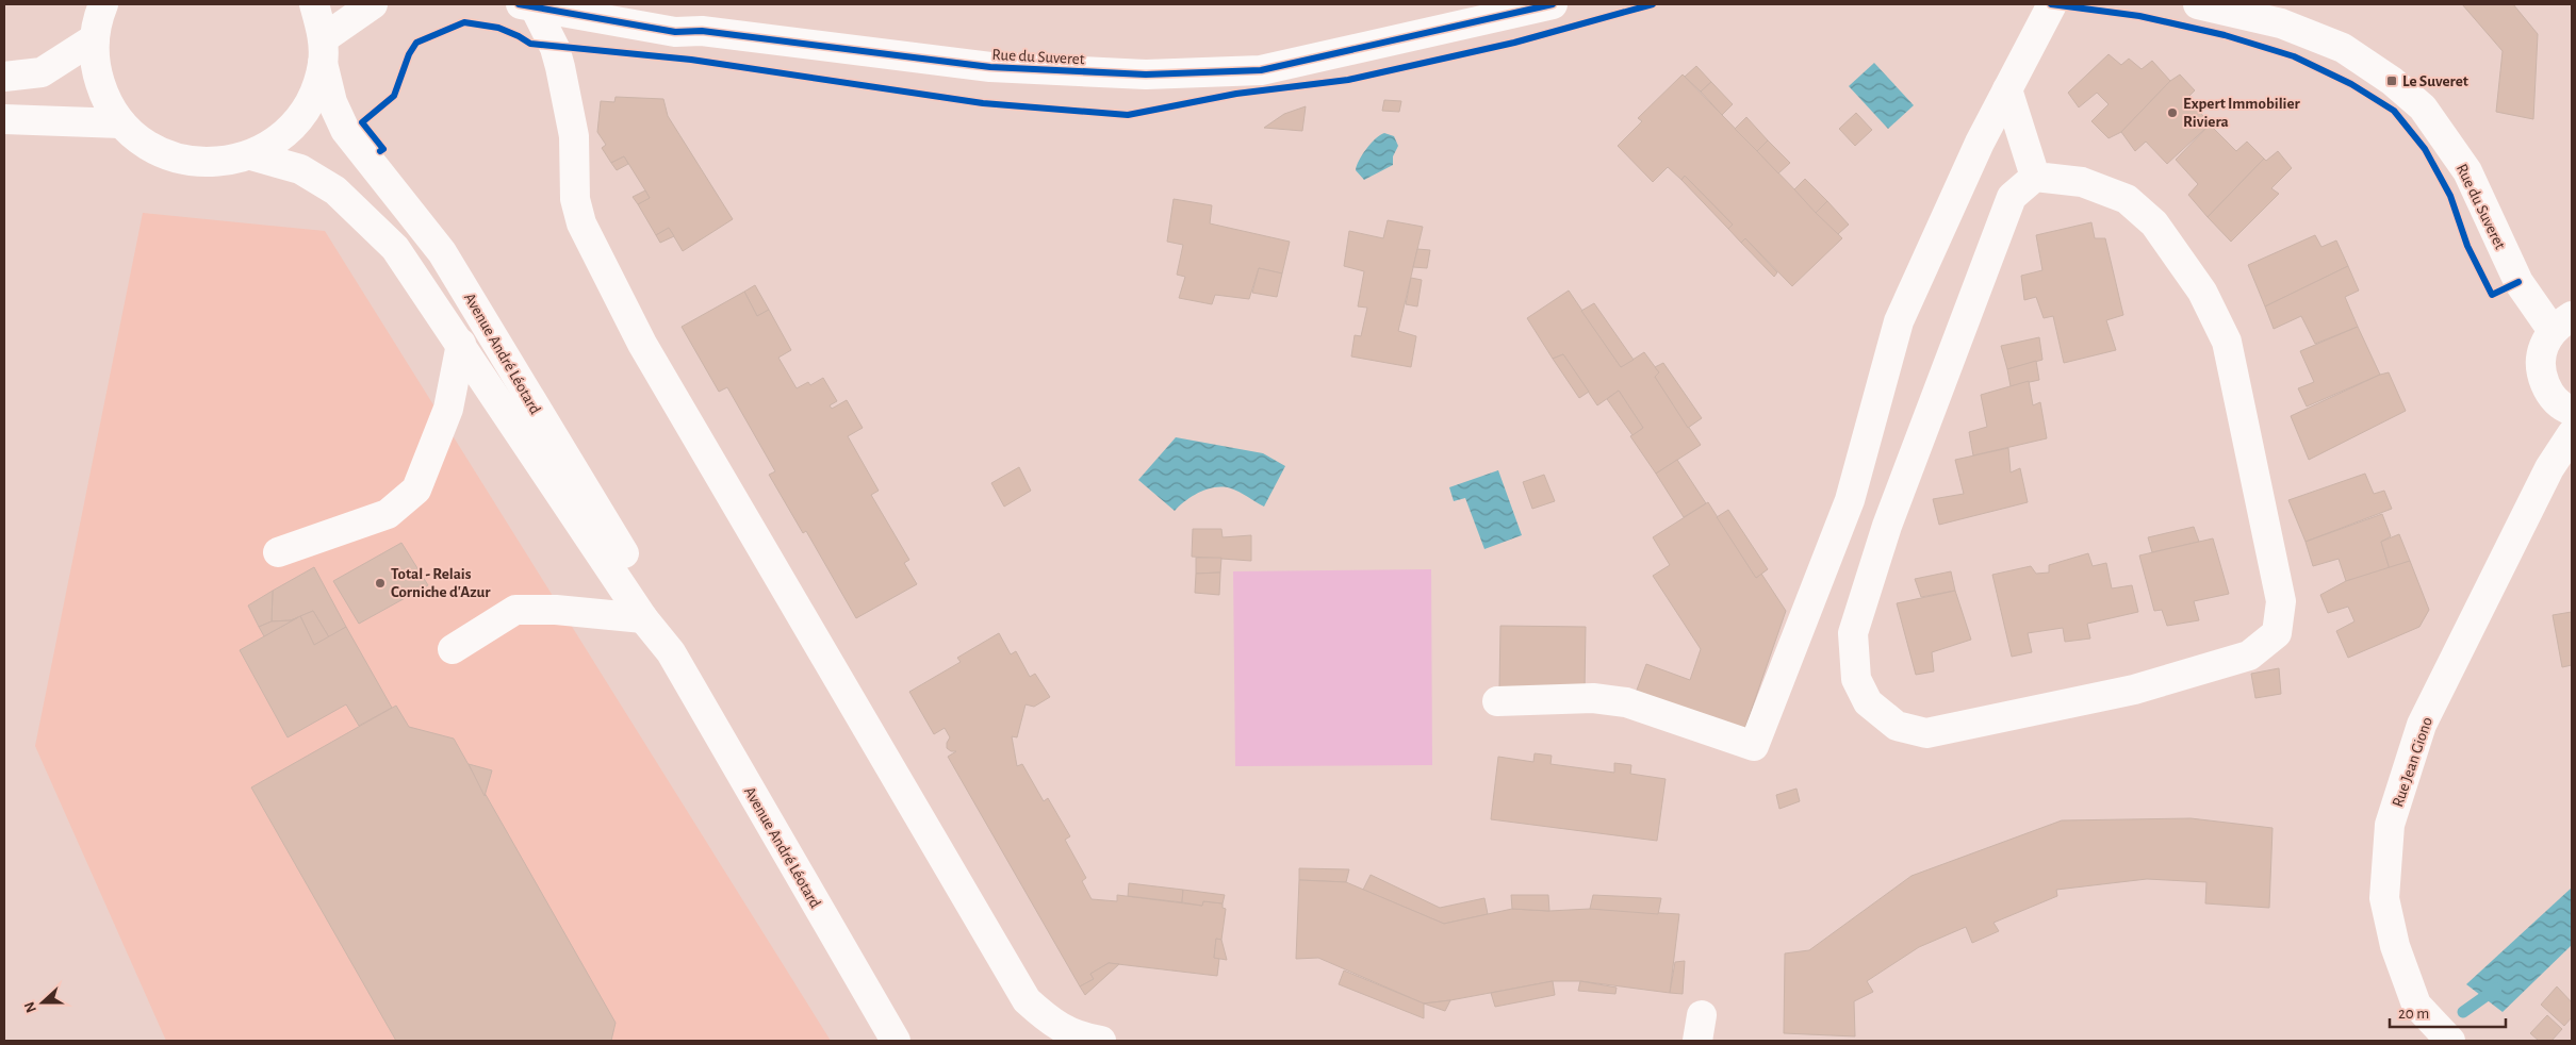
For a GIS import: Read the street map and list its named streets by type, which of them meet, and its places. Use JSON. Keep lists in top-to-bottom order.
{
  "streets": {
    "street": ["Rue du Suveret", "Avenue André Léotard", "Rue Jean Giono"]
  },
  "places": {
    "transit": ["Le Suveret"],
    "other": ["Expert Immobilier Riviera", "Total - Relais Corniche d'Azur"]
  },
  "scale_bar": "20 m",
  "north": "left"
}
